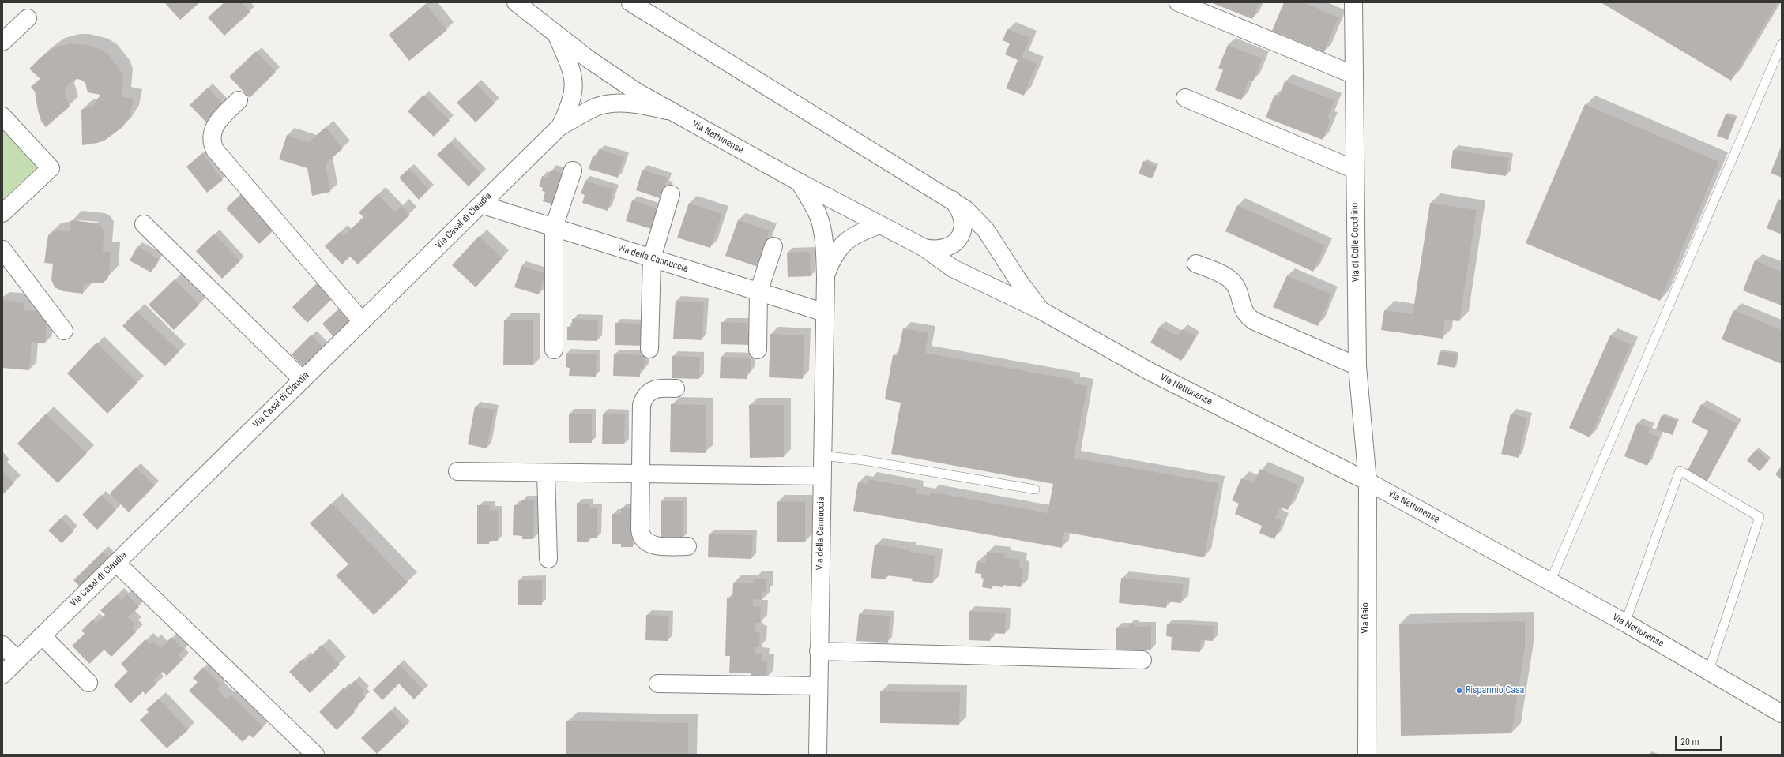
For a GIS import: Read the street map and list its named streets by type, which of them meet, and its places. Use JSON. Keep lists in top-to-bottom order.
{
  "streets": {
    "street": [
      "Via Nettunense",
      "Via Casal di Claudia",
      "Via di Colle Cocchino",
      "Via della Cannuccia",
      "Via Gaio"
    ]
  },
  "crossings": [
    ["Via Nettunense", "Via Casal di Claudia"],
    ["Via Nettunense", "Via di Colle Cocchino"],
    ["Via Nettunense", "Via della Cannuccia"],
    ["Via Nettunense", "Via Gaio"],
    ["Via Casal di Claudia", "Via della Cannuccia"],
    ["Via di Colle Cocchino", "Via Gaio"]
  ],
  "places": ["Risparmio Casa"],
  "scale_bar": "20 m"
}
